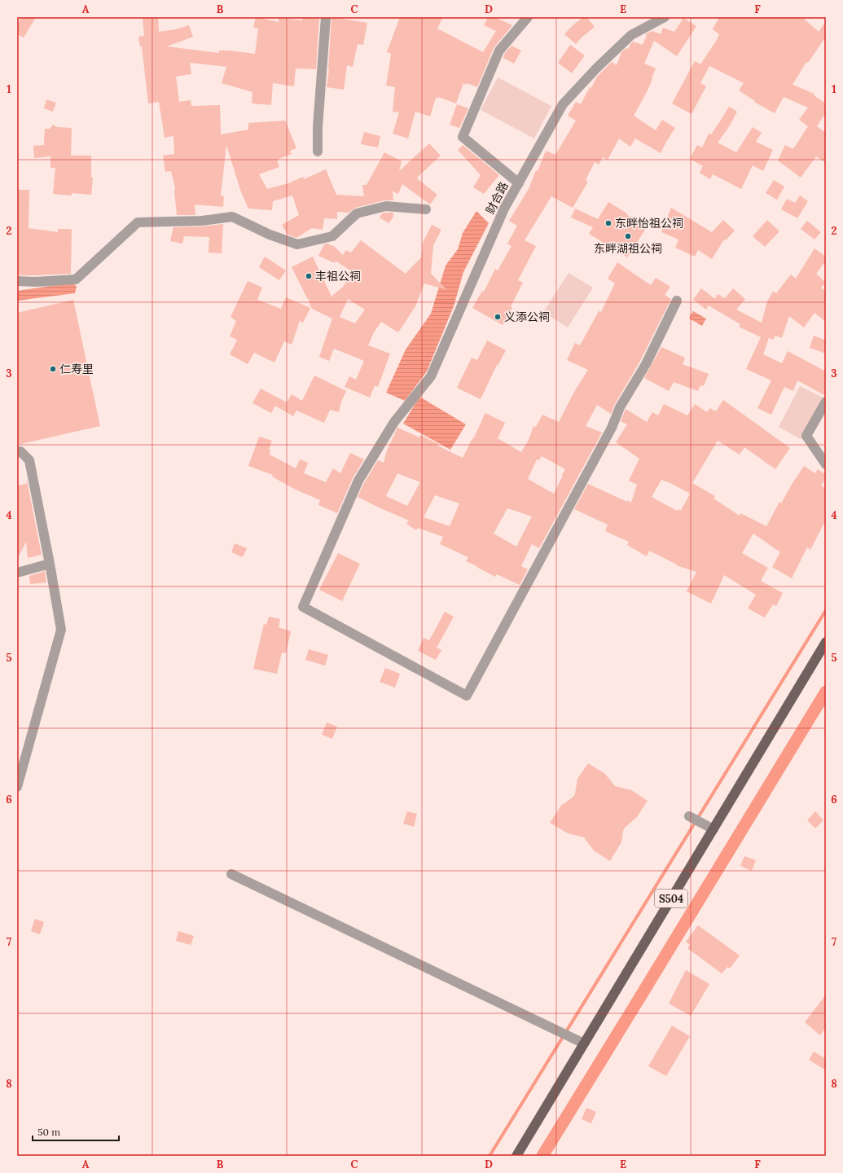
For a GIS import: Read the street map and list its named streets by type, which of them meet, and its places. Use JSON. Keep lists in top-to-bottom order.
{
  "streets": {
    "main road": ["S504"],
    "street": ["财合路"]
  },
  "places": [
    "东畔怡祖公祠",
    "东畔湖祖公祠",
    "丰祖公祠",
    "义添公祠",
    "仁寿里"
  ],
  "scale_bar": "50 m",
  "grid": {
    "columns": [
      "A",
      "B",
      "C",
      "D",
      "E",
      "F"
    ],
    "rows": [
      "1",
      "2",
      "3",
      "4",
      "5",
      "6",
      "7",
      "8"
    ]
  }
}
